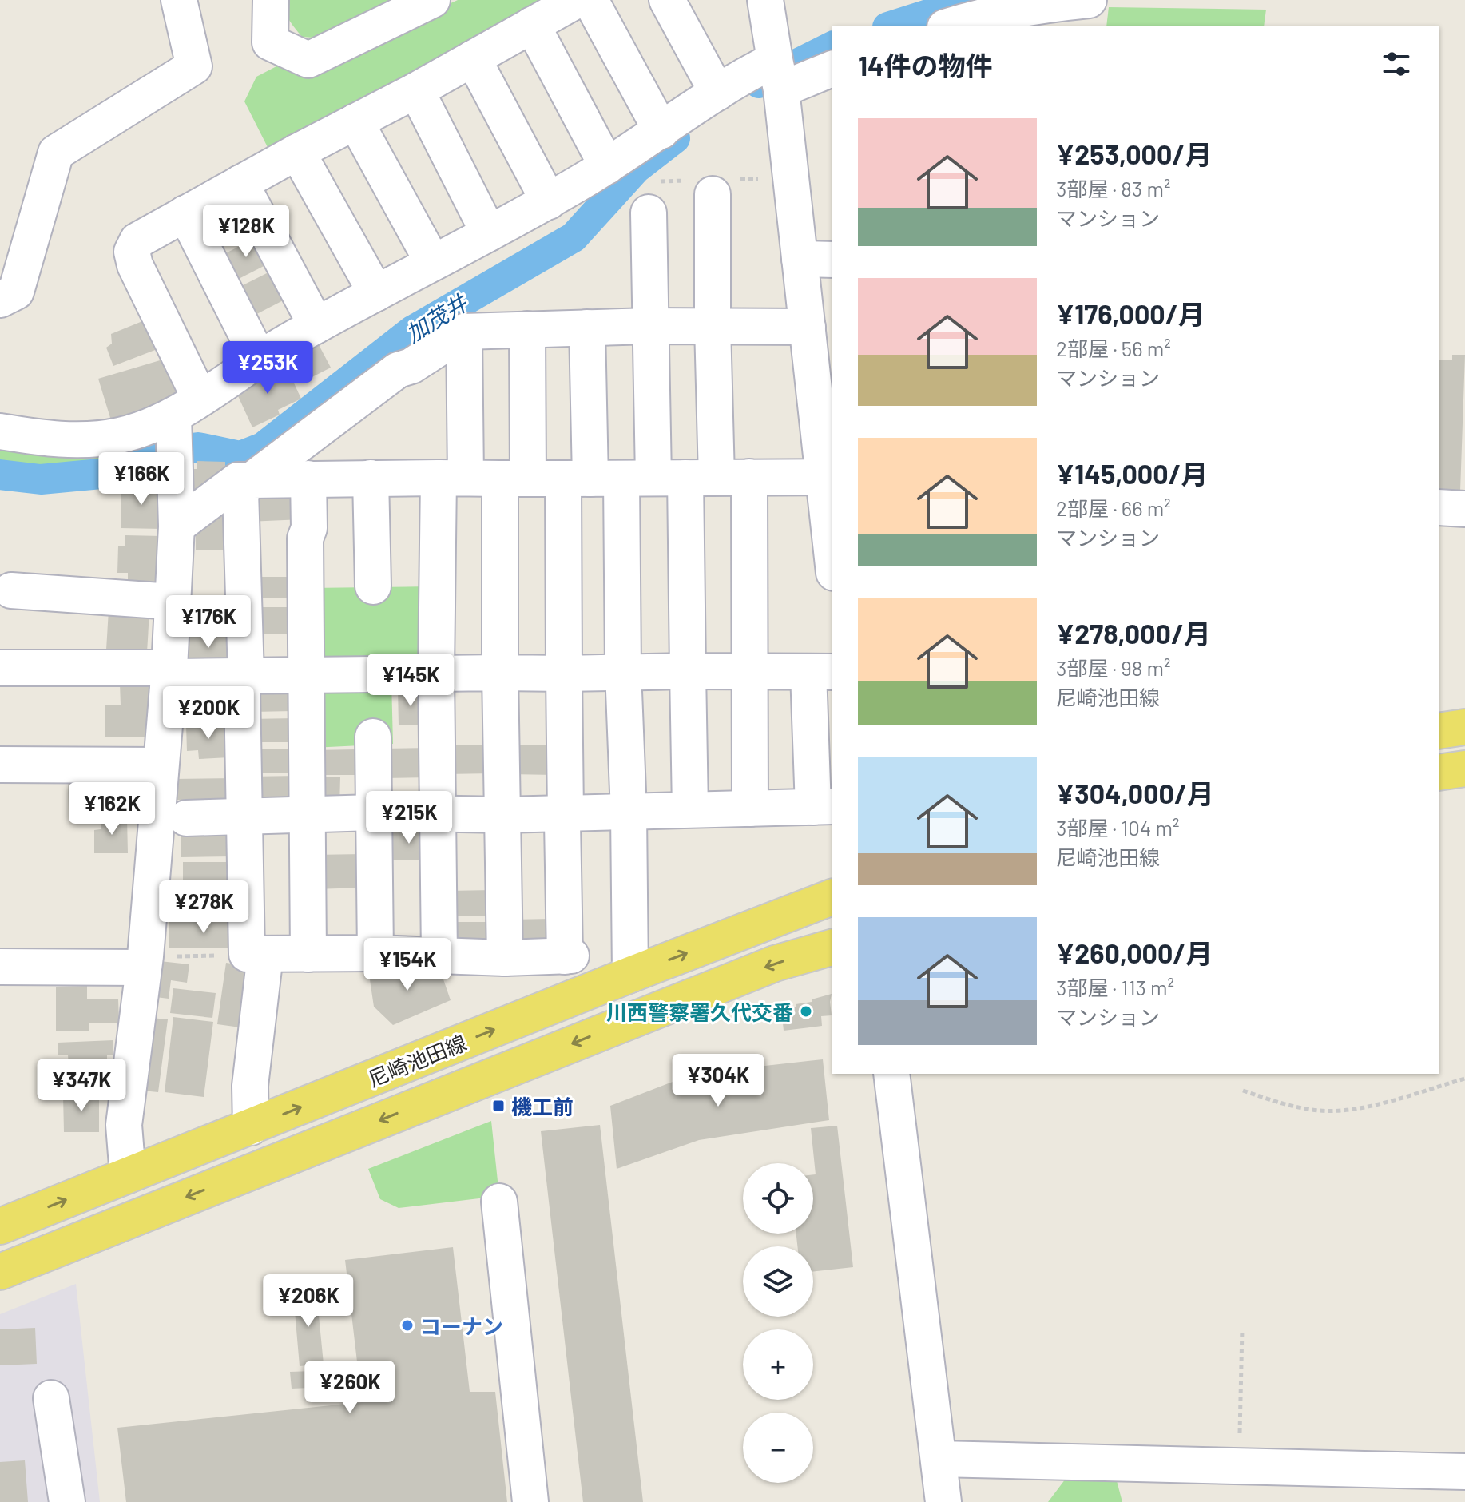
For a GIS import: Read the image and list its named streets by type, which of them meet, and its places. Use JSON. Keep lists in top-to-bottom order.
{
  "streets": {
    "main road": ["尼崎池田線"]
  },
  "water": ["加茂井"],
  "places": {
    "other": ["川西警察署久代交番", "コーナン"],
    "transit": ["機工前"]
  },
  "page": {
    "heading": "14件の物件",
    "list": [
      {
        "name": "¥253,000/月",
        "note": "3部屋 · 83 m² · マンション"
      },
      {
        "name": "¥176,000/月",
        "note": "2部屋 · 56 m² · マンション"
      },
      {
        "name": "¥145,000/月",
        "note": "2部屋 · 66 m² · マンション"
      },
      {
        "name": "¥278,000/月",
        "note": "3部屋 · 98 m² · 尼崎池田線"
      },
      {
        "name": "¥304,000/月",
        "note": "3部屋 · 104 m² · 尼崎池田線"
      },
      {
        "name": "¥260,000/月",
        "note": "3部屋 · 113 m² · マンション"
      }
    ],
    "price": [
      "¥128K",
      "¥253K",
      "¥166K",
      "¥176K",
      "¥145K",
      "¥200K",
      "¥162K",
      "¥215K",
      "¥278K",
      "¥154K",
      "¥304K",
      "¥347K",
      "¥206K",
      "¥260K"
    ],
    "map_buttons": ["+", "−"]
  }
}
